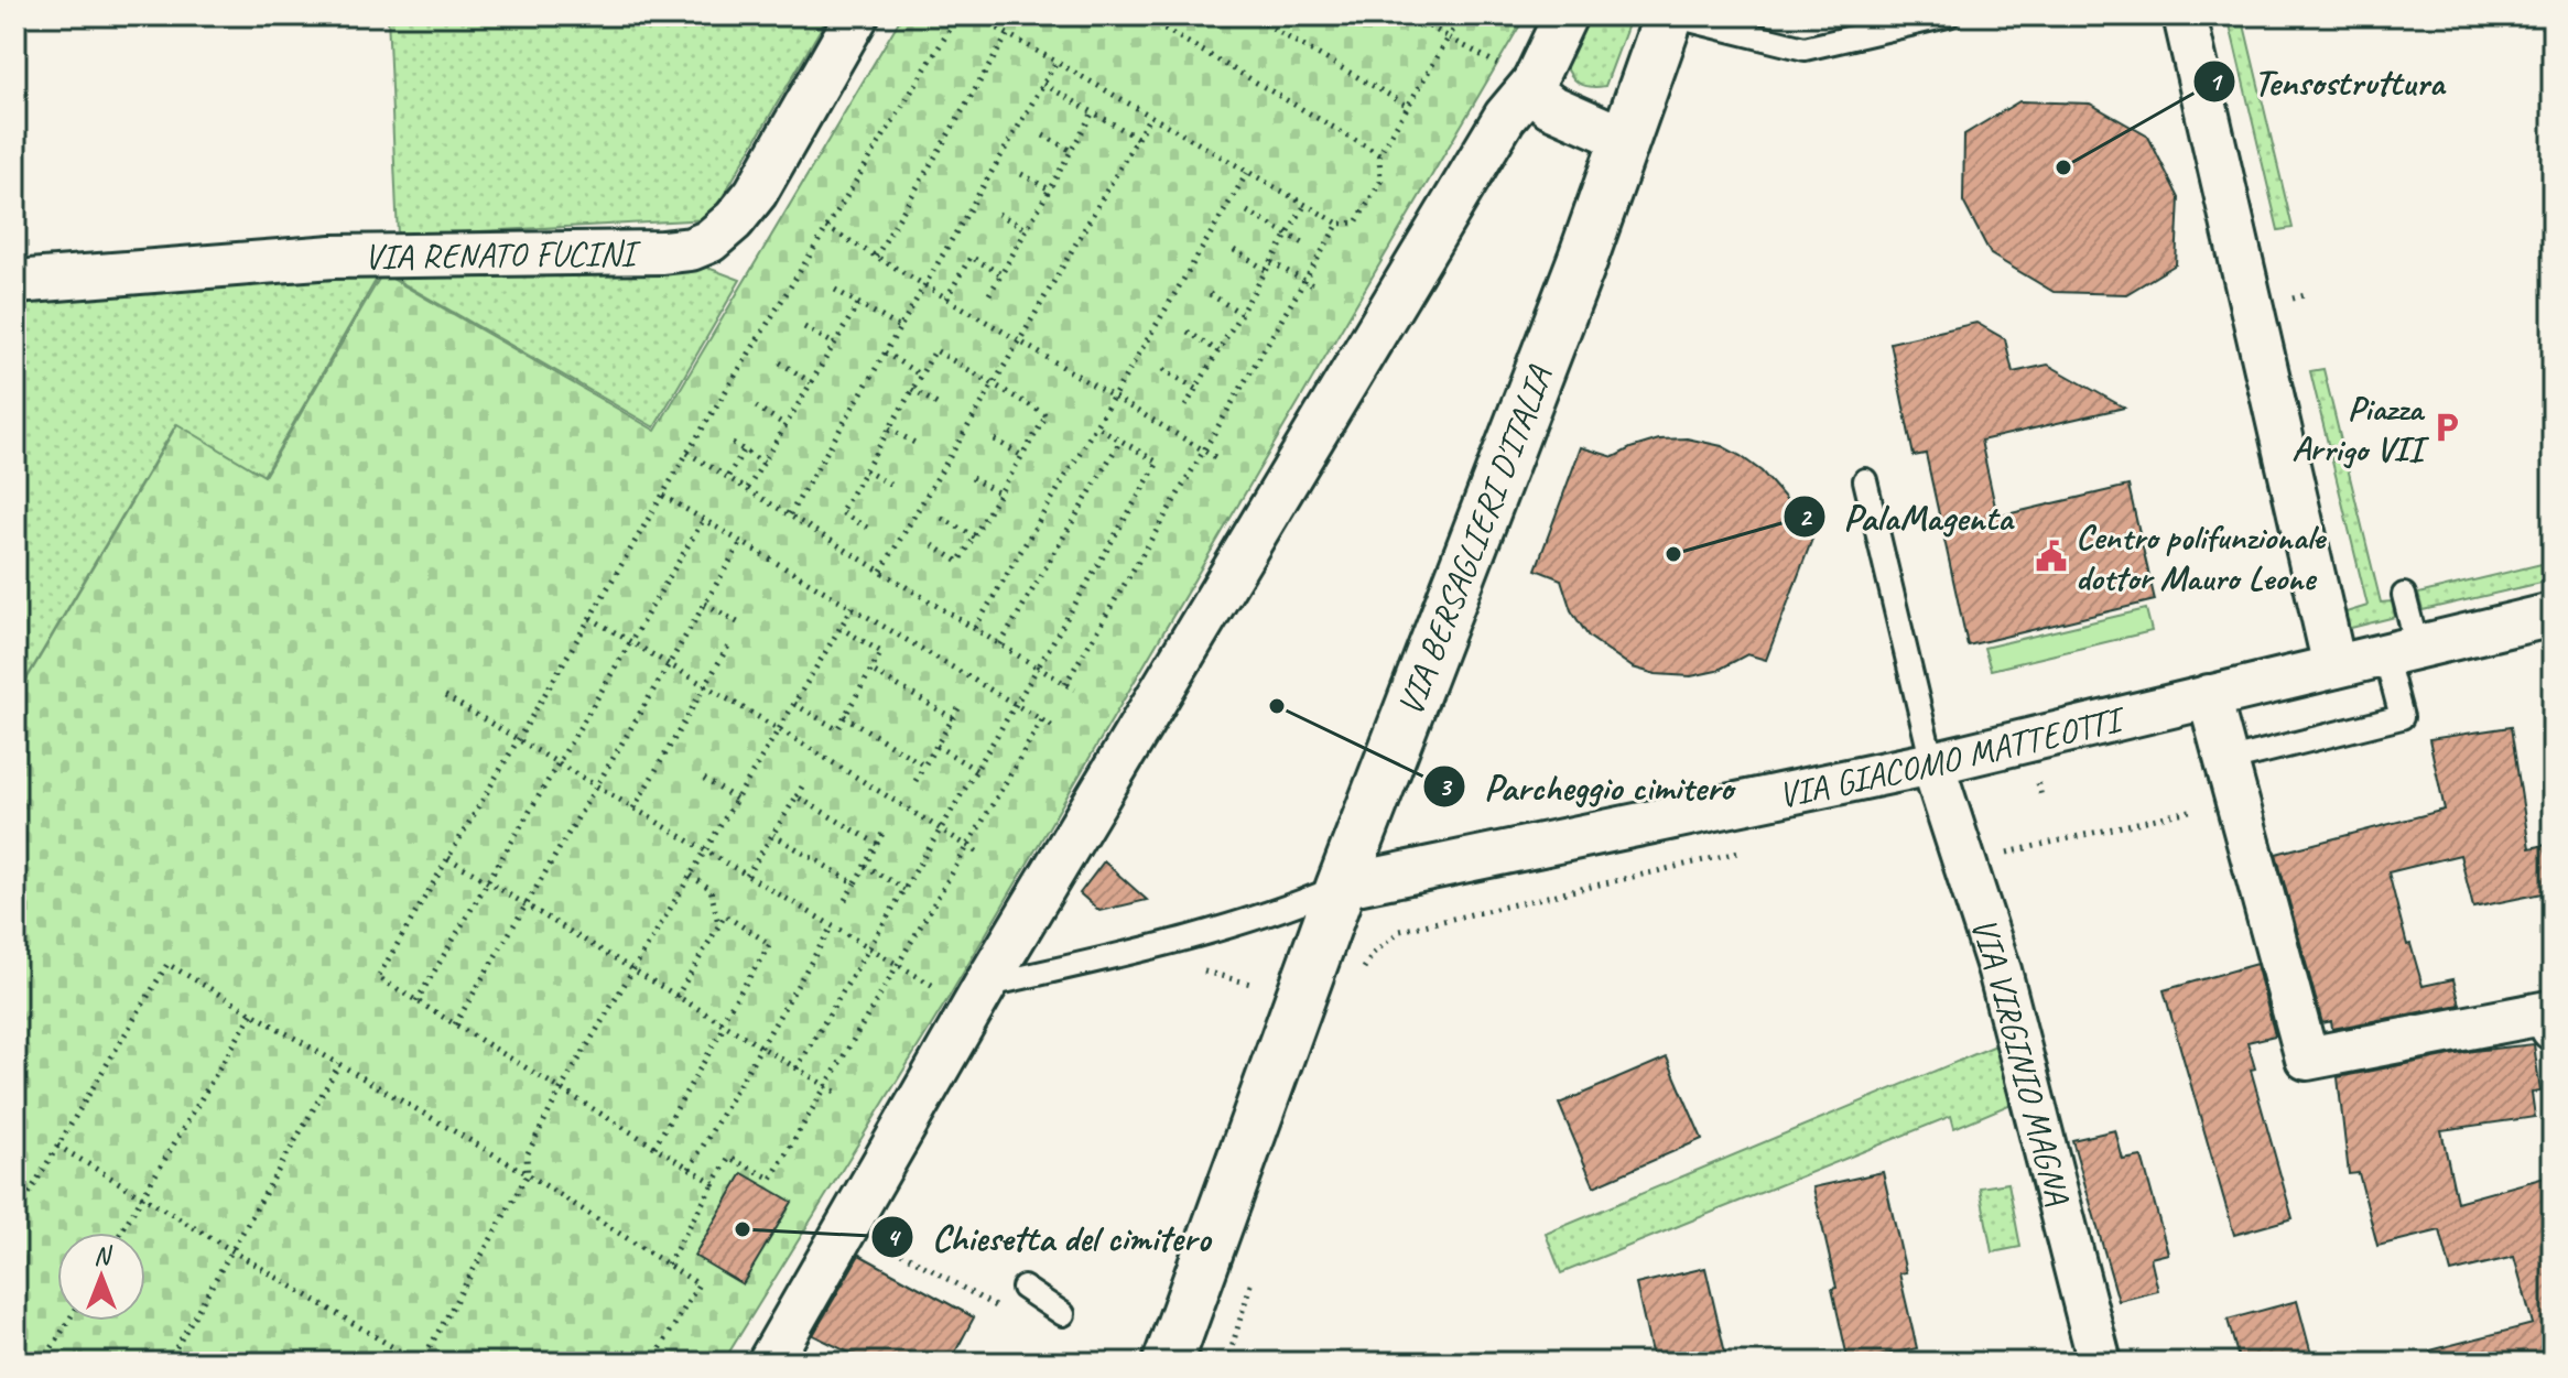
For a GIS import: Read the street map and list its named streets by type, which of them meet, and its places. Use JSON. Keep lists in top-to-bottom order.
{
  "streets": {
    "street": [
      "VIA RENATO FUCINI",
      "VIA BERSAGLIERI D'ITALIA",
      "VIA GIACOMO MATTEOTTI",
      "VIA VIRGINIO MAGNA"
    ]
  },
  "crossings": [
    ["VIA BERSAGLIERI D'ITALIA", "VIA GIACOMO MATTEOTTI"],
    ["VIA GIACOMO MATTEOTTI", "VIA VIRGINIO MAGNA"]
  ],
  "places": {
    "other": [
      "Tensostruttura",
      "PalaMagenta",
      "Parcheggio cimitero",
      "Chiesetta del cimitero"
    ],
    "parking": ["Piazza Arrigo VII"],
    "public building": ["Centro polifunzionale dottor Mauro Leone"]
  },
  "north": "top"
}
